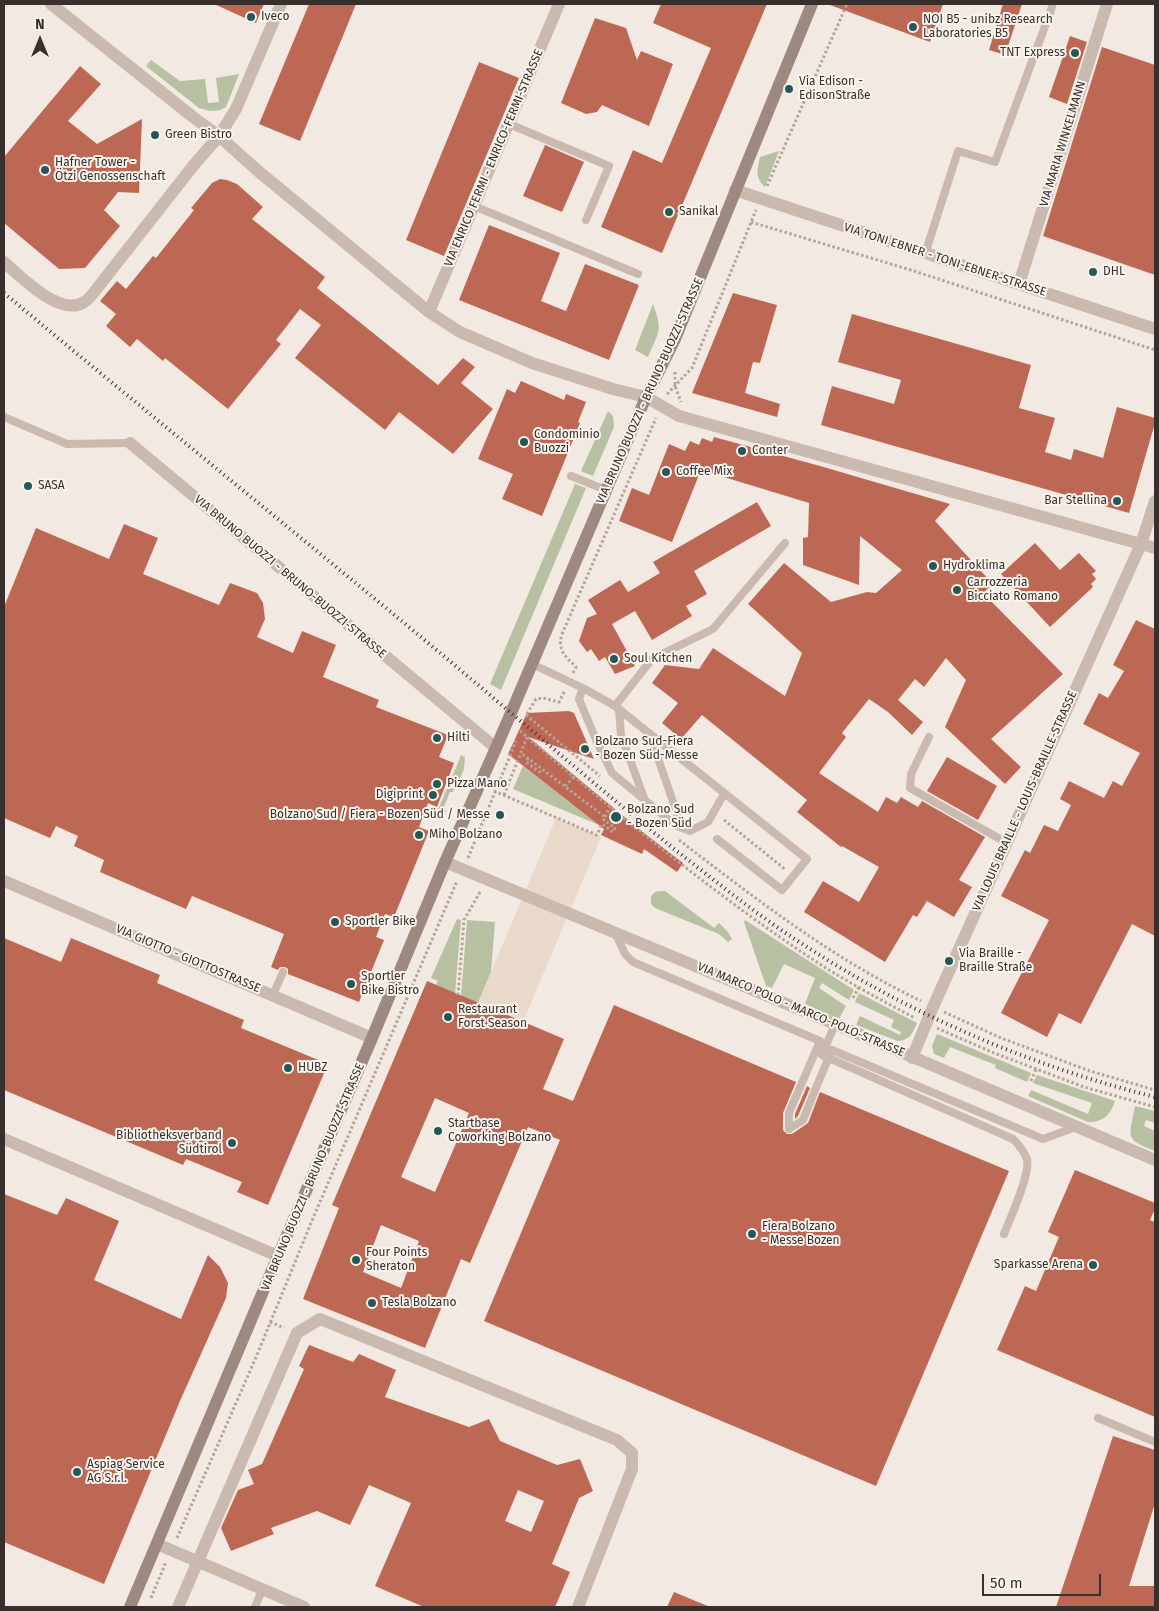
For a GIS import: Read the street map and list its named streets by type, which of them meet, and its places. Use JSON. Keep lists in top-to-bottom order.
{
  "streets": {
    "main road": ["VIA BRUNO BUOZZI - BRUNO-BUOZZI-STRASSE"],
    "street": [
      "VIA MARIA WINKELMANN",
      "VIA ENRICO FERMI - ENRICO-FERMI-STRASSE",
      "VIA TONI EBNER - TONI-EBNER-STRASSE",
      "VIA LOUIS BRAILLE - LOUIS-BRAILLE-STRASSE",
      "VIA GIOTTO - GIOTTOSTRASSE",
      "VIA MARCO POLO - MARCO-POLO-STRASSE"
    ]
  },
  "crossings": [
    ["VIA MARIA WINKELMANN", "VIA TONI EBNER - TONI-EBNER-STRASSE"],
    ["VIA TONI EBNER - TONI-EBNER-STRASSE", "VIA BRUNO BUOZZI - BRUNO-BUOZZI-STRASSE"],
    ["VIA BRUNO BUOZZI - BRUNO-BUOZZI-STRASSE", "VIA GIOTTO - GIOTTOSTRASSE"],
    ["VIA BRUNO BUOZZI - BRUNO-BUOZZI-STRASSE", "VIA MARCO POLO - MARCO-POLO-STRASSE"],
    ["VIA LOUIS BRAILLE - LOUIS-BRAILLE-STRASSE", "VIA MARCO POLO - MARCO-POLO-STRASSE"]
  ],
  "places": [
    "Iveco",
    "NOI B5 - unibz Research Laboratories B5",
    "TNT Express",
    "Via Edison - EdisonStraße",
    "Green Bistro",
    "Hafner Tower - Ötzi Genossenschaft",
    "Sanikal",
    "DHL",
    "Condominio Buozzi",
    "Conter",
    "Coffee Mix",
    "SASA",
    "Bar Stellina",
    "Hydroklima",
    "Carrozzeria Bicciato Romano",
    "Soul Kitchen",
    "Hilti",
    "Bolzano Sud-Fiera - Bozen Süd-Messe",
    "Pizza Mano",
    "Digiprint",
    "Bolzano Sud / Fiera - Bozen Süd / Messe",
    "Bolzano Sud - Bozen Süd",
    "Miho Bolzano",
    "Sportler Bike",
    "Via Braille - Braille Straße",
    "Sportler Bike Bistro",
    "Restaurant Forst Season",
    "HUBZ",
    "Startbase Coworking Bolzano",
    "Bibliotheksverband Südtirol",
    "Fiera Bolzano - Messe Bozen",
    "Four Points Sheraton",
    "Sparkasse Arena",
    "Tesla Bolzano",
    "Aspiag Service AG S.r.l."
  ],
  "scale_bar": "50 m",
  "north": "top"
}
